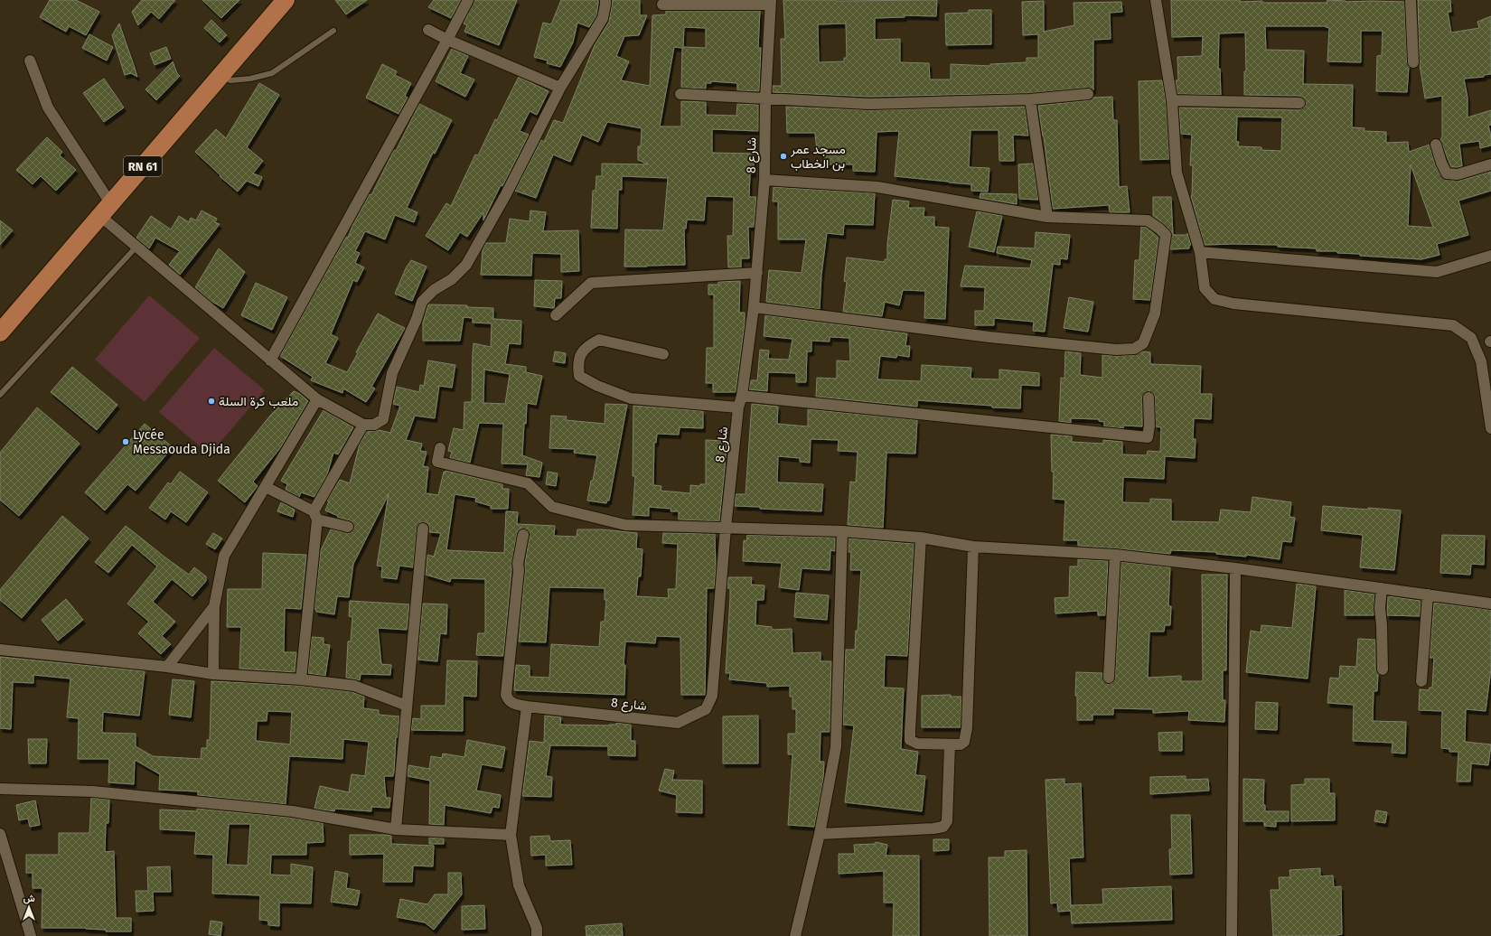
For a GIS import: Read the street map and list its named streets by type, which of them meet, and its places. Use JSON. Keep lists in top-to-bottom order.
{
  "streets": {
    "main road": ["RN 61"],
    "street": ["شارع 8"]
  },
  "places": ["مسجد عمر بن الخطاب", "ملعب كرة السلة", "Lycée Messaouda Djida"],
  "north": "top"
}
